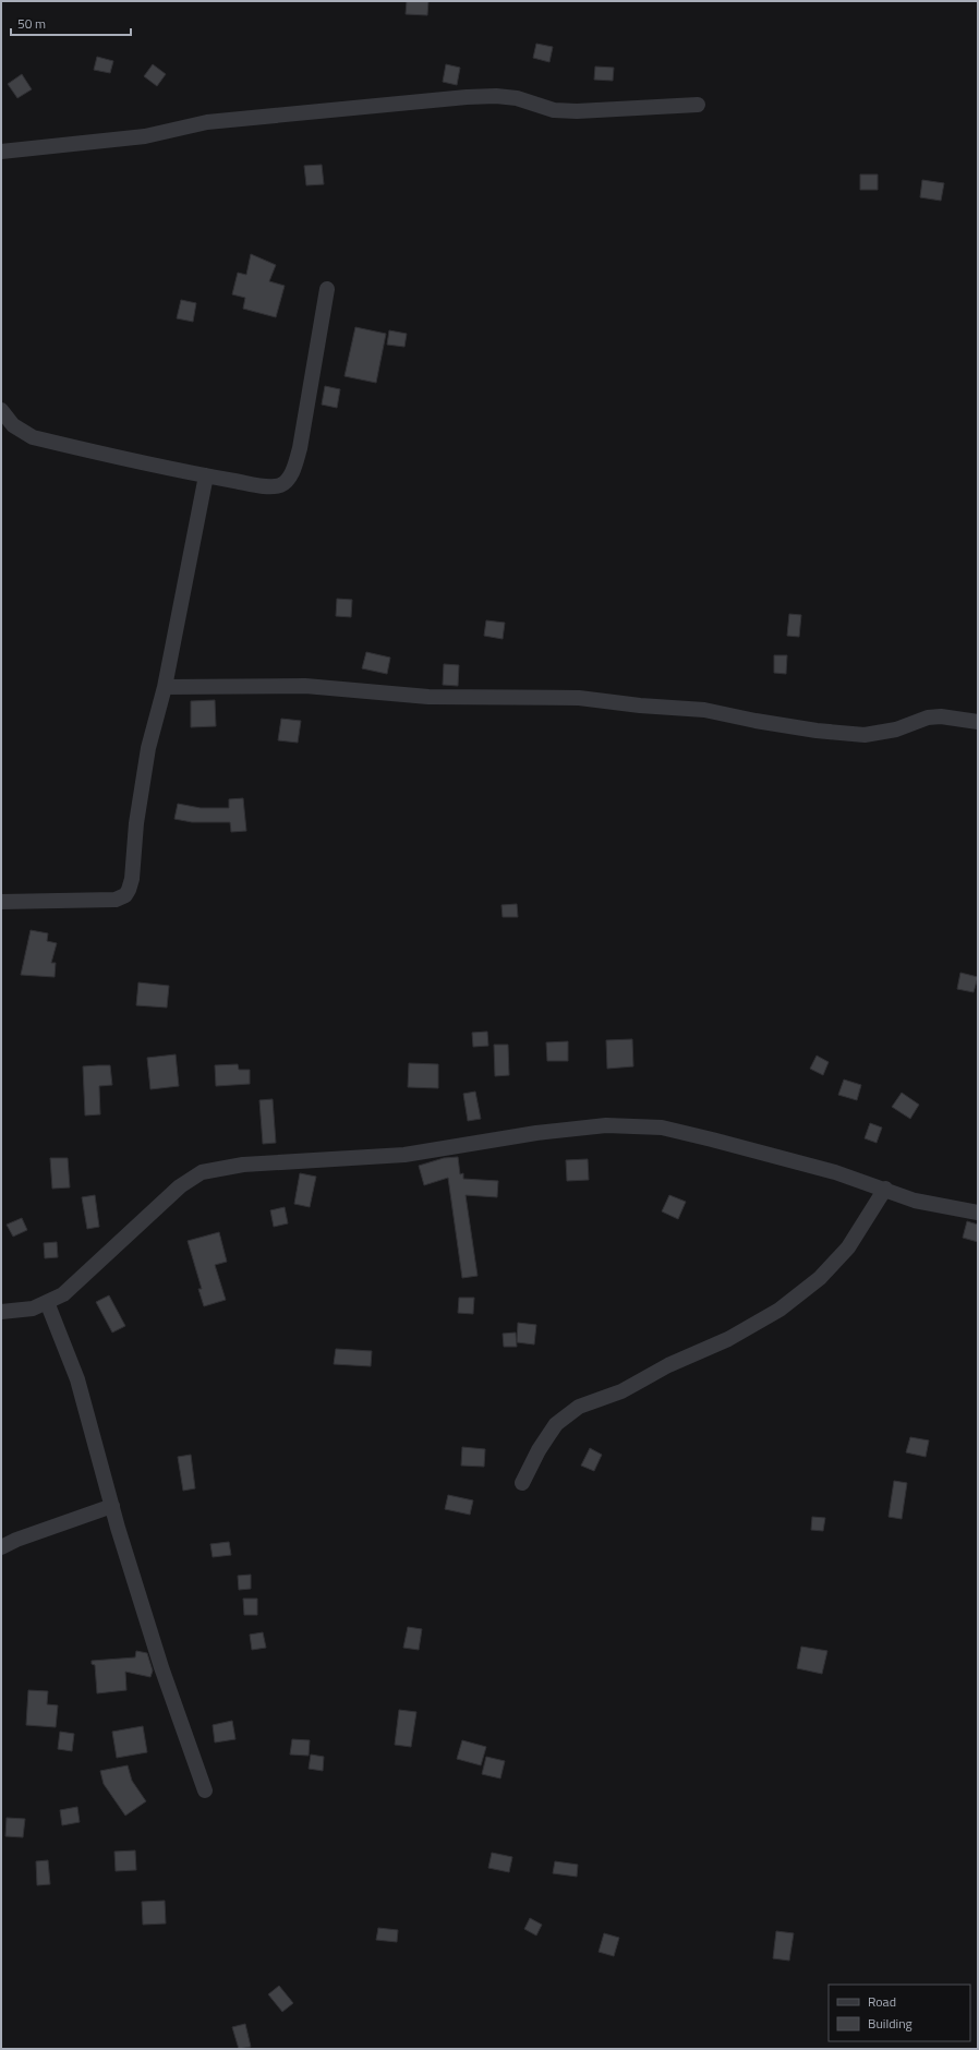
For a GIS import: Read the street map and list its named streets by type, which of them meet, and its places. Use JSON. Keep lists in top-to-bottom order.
{
  "legend": ["Road", "Building"],
  "scale_bar": "50 m"
}
